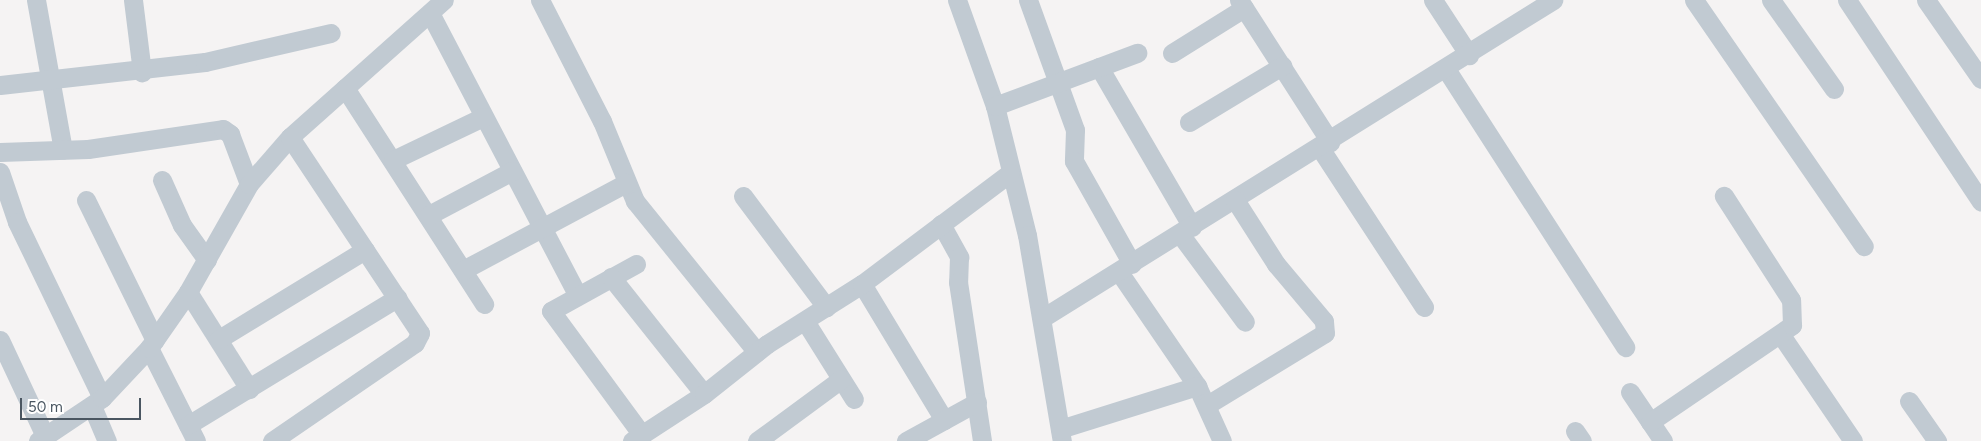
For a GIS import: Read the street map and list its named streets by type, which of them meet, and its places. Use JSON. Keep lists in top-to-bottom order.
{
  "scale_bar": "50 m"
}
